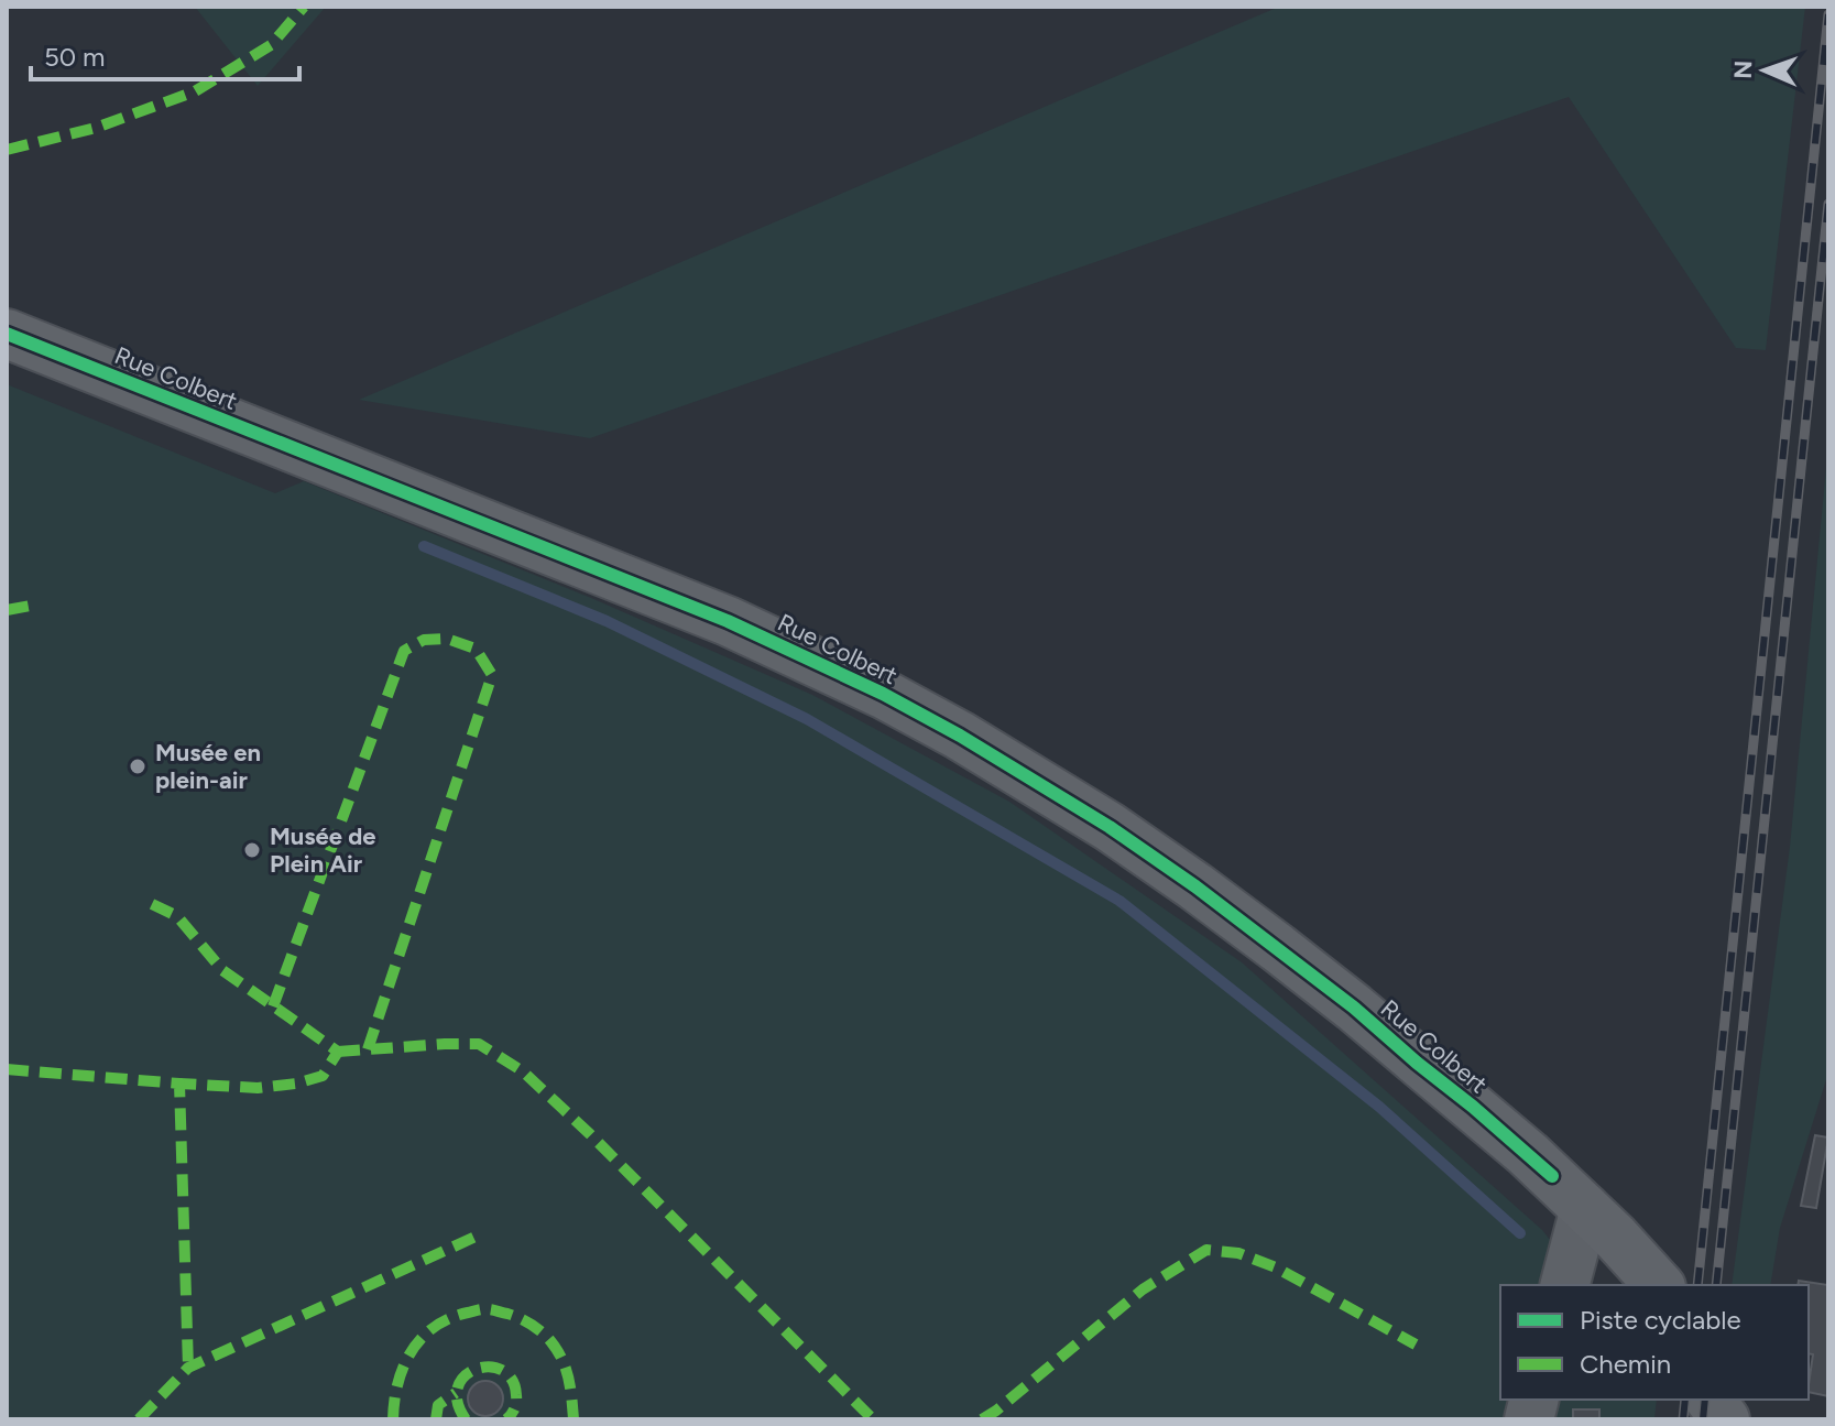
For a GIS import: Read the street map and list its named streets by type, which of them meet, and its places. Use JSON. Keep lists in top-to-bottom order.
{
  "streets": {
    "main road": ["Rue Colbert"]
  },
  "places": ["Musée en plein-air", "Musée de Plein Air"],
  "legend": ["Piste cyclable", "Chemin"],
  "scale_bar": "50 m",
  "north": "left"
}
